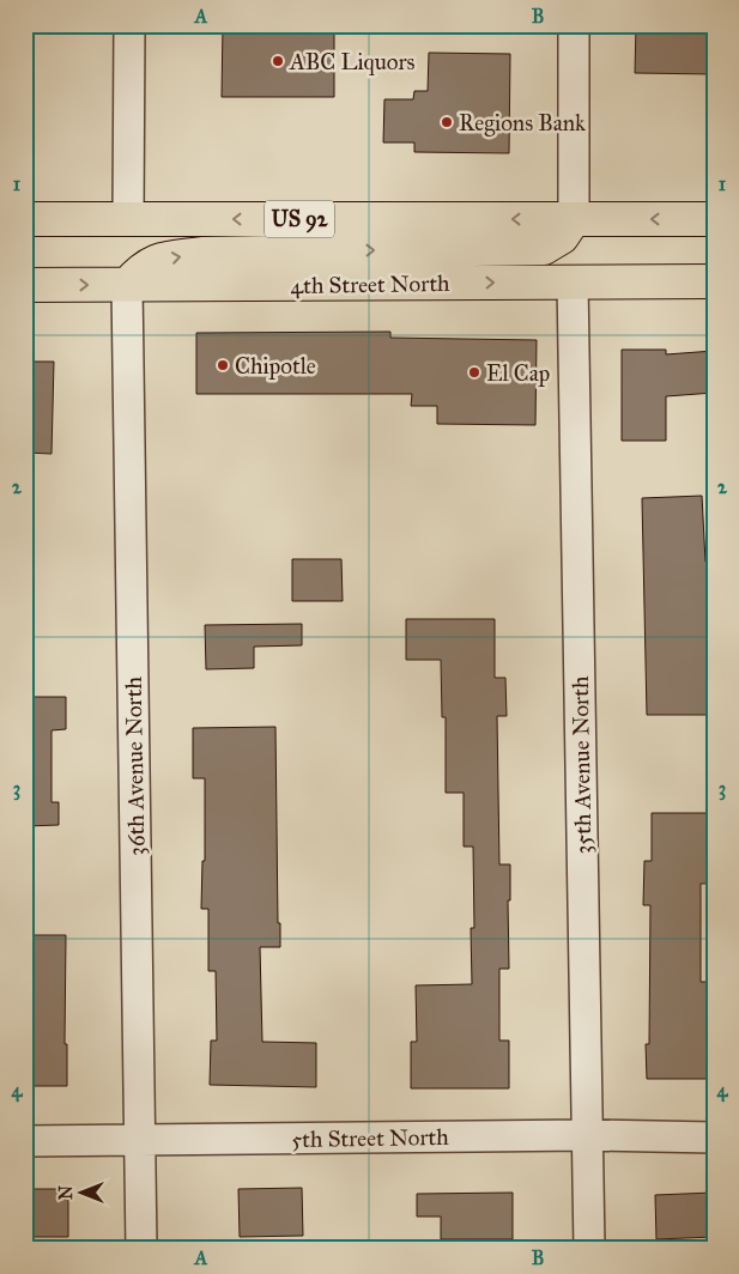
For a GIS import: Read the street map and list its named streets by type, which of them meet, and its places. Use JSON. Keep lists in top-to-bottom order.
{
  "streets": {
    "main road": ["US 92", "4th Street North"],
    "street": ["35th Avenue North", "36th Avenue North", "5th Street North"]
  },
  "crossings": [
    ["4th Street North", "35th Avenue North"],
    ["4th Street North", "36th Avenue North"],
    ["35th Avenue North", "5th Street North"],
    ["36th Avenue North", "5th Street North"]
  ],
  "places": [
    "ABC Liquors",
    "Regions Bank",
    "Chipotle",
    "El Cap"
  ],
  "north": "left",
  "grid": {
    "columns": ["A", "B"],
    "rows": [
      "1",
      "2",
      "3",
      "4"
    ]
  }
}
